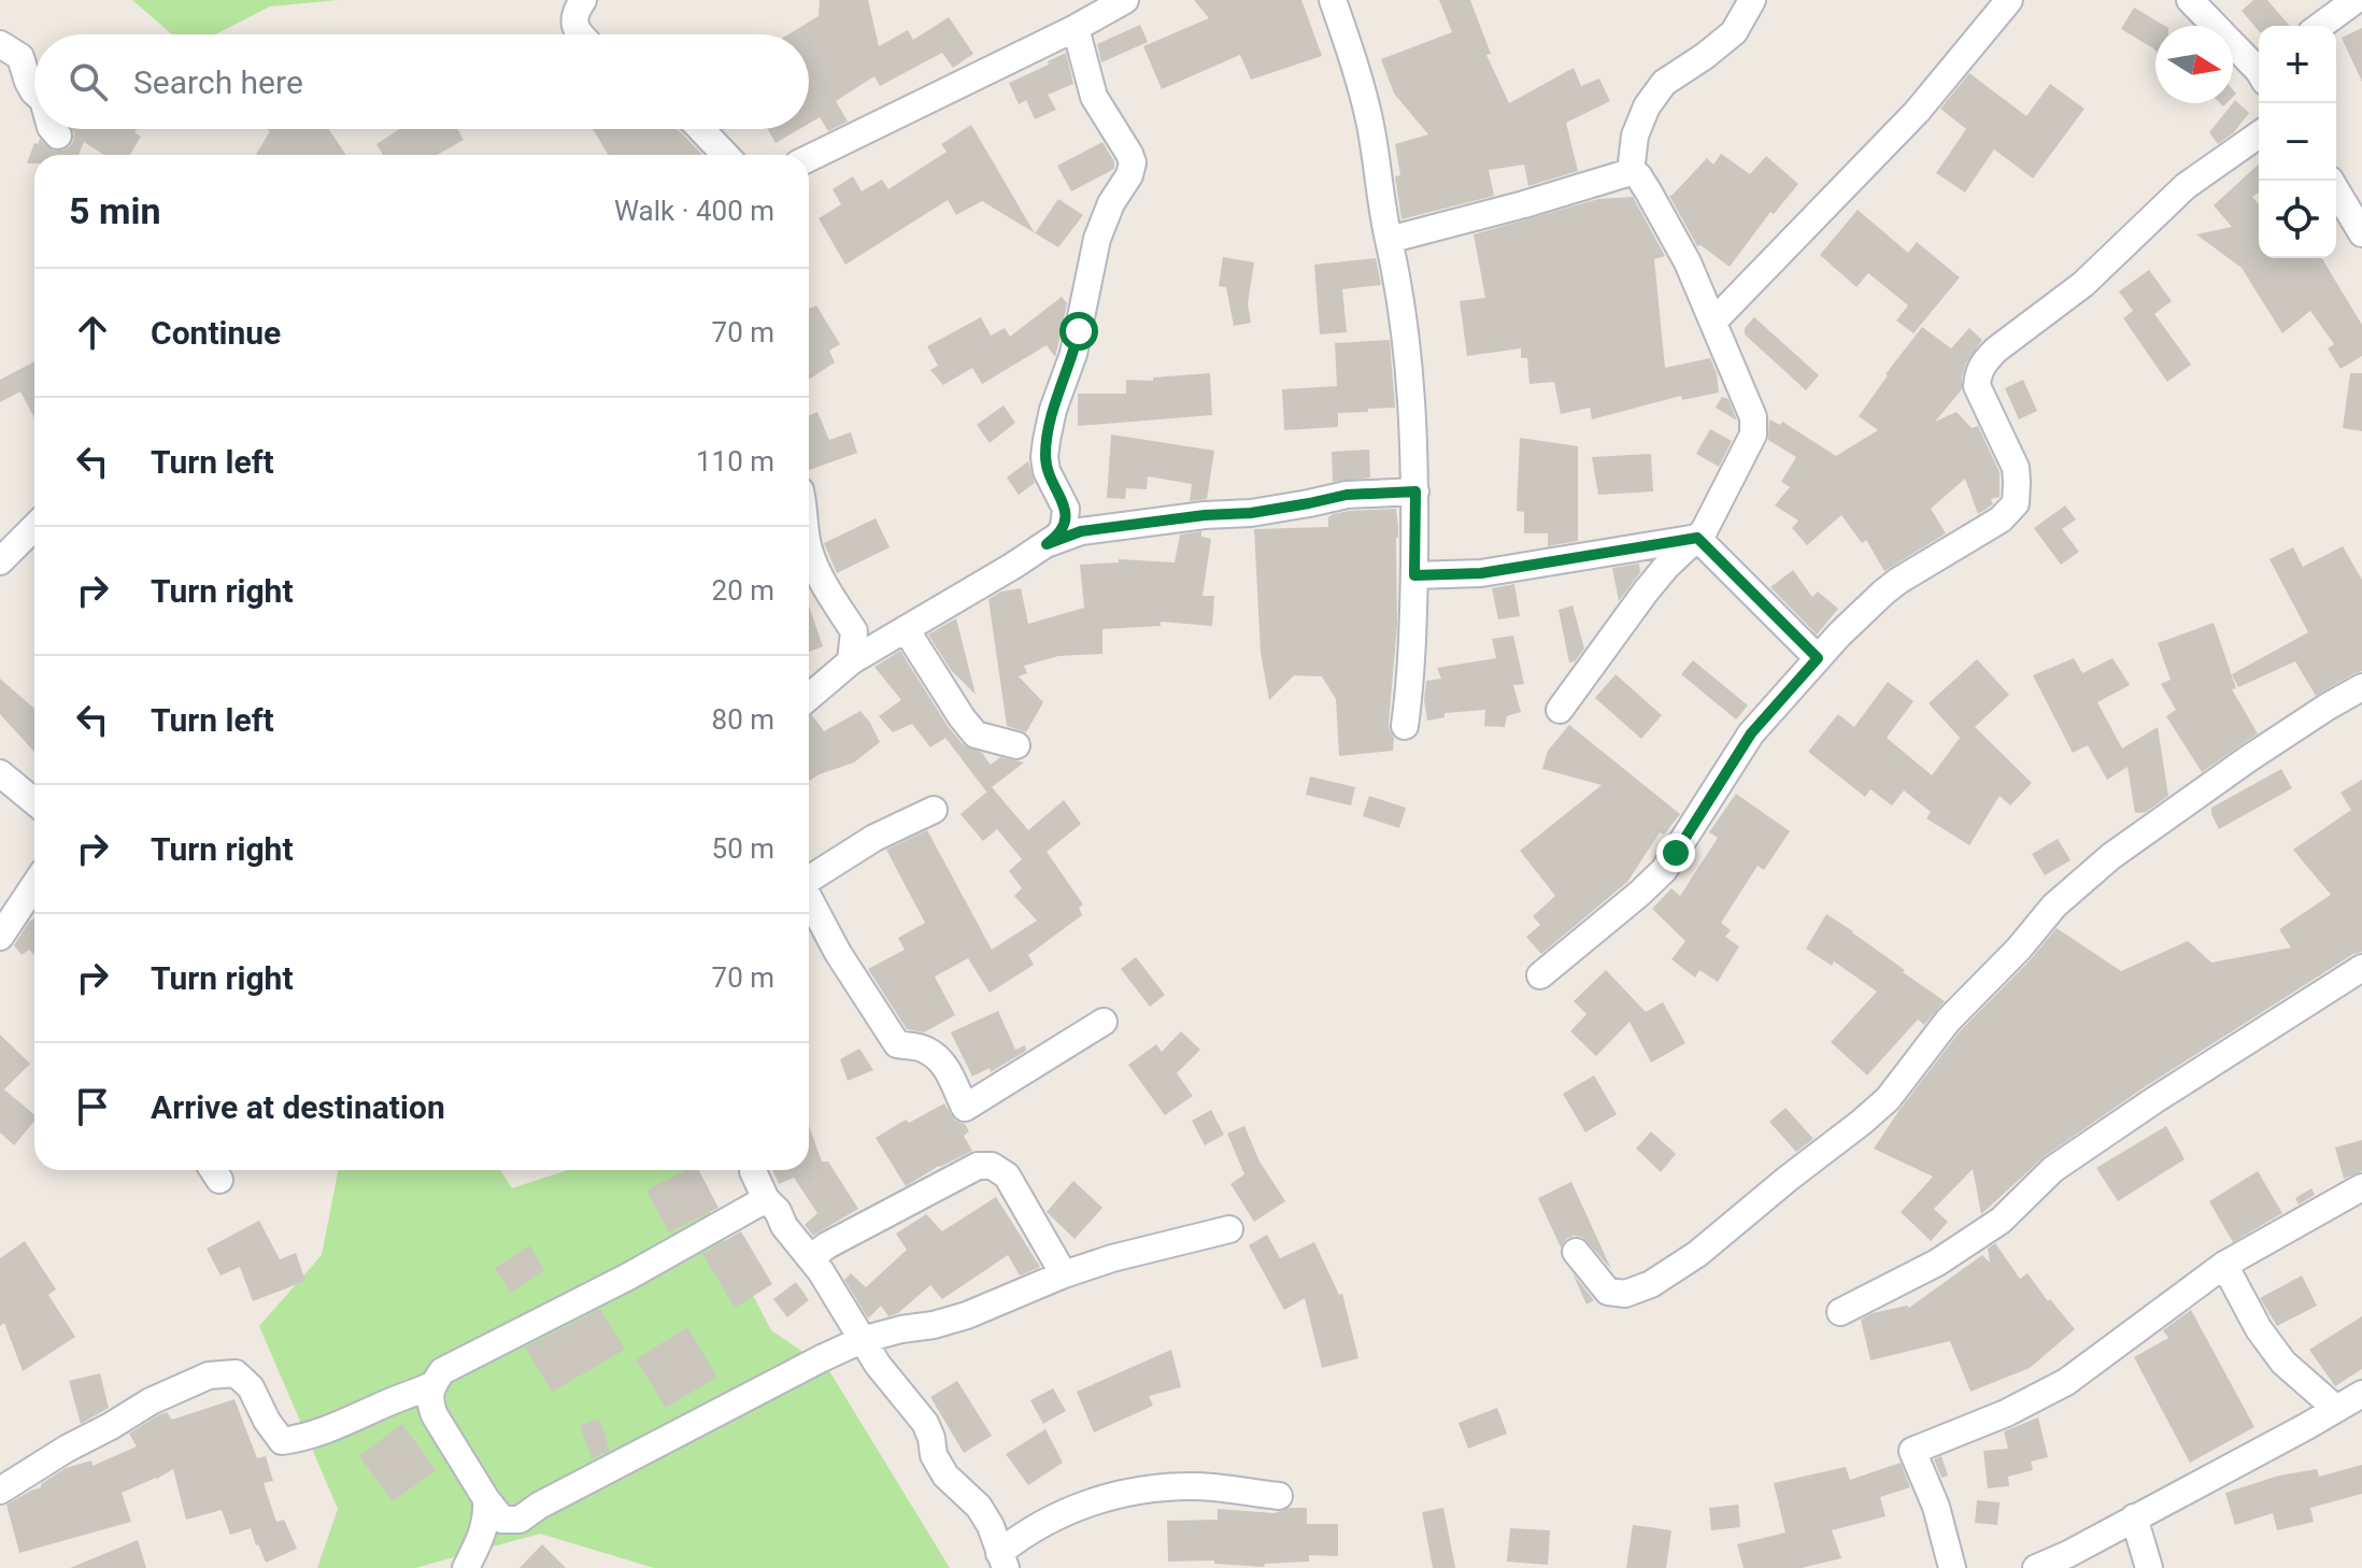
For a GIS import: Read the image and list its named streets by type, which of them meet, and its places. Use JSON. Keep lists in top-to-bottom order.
{
  "north": "right",
  "page": {
    "map_buttons": ["+", "−"],
    "search": "Search here",
    "heading": ["5 min", "Walk · 400 m"],
    "list": [
      ["Continue", "70 m"],
      ["Turn left", "110 m"],
      ["Turn right", "20 m"],
      ["Turn left", "80 m"],
      ["Turn right", "50 m"],
      ["Turn right", "70 m"],
      "Arrive at destination"
    ]
  }
}
